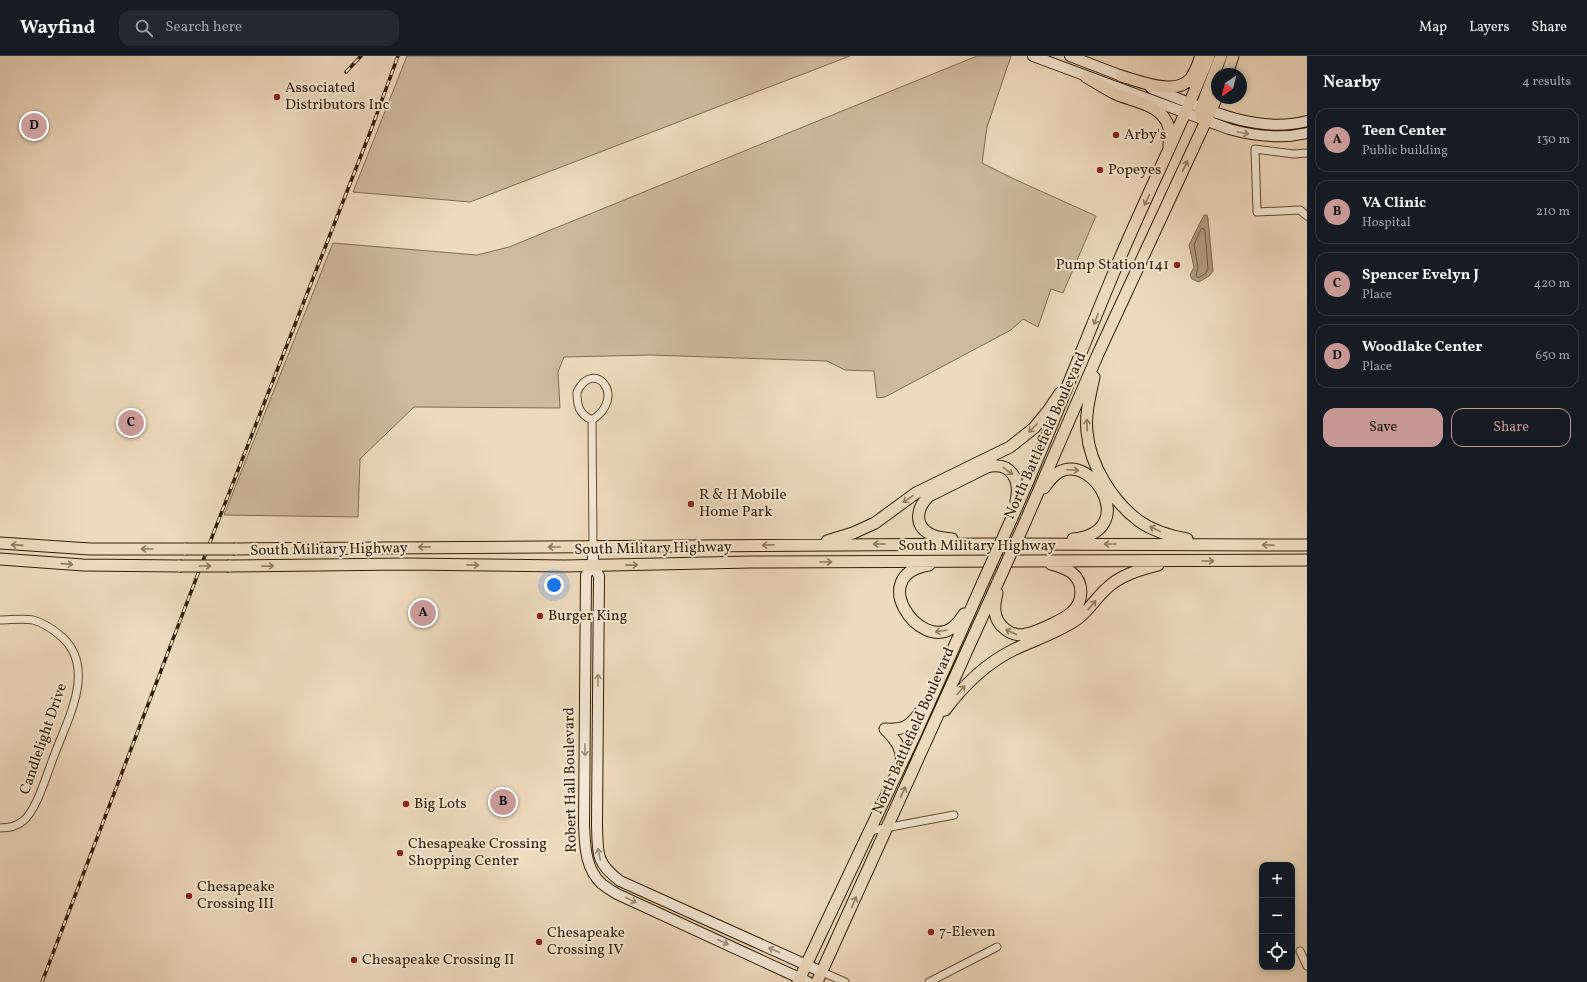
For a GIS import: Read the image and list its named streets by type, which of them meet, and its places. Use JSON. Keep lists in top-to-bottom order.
{
  "streets": {
    "main road": ["North Battlefield Boulevard", "South Military Highway"],
    "street": ["Candlelight Drive", "Robert Hall Boulevard"]
  },
  "crossings": [
    ["North Battlefield Boulevard", "Robert Hall Boulevard"],
    ["South Military Highway", "Robert Hall Boulevard"]
  ],
  "places": [
    "Associated Distributors Inc",
    "Arby's",
    "Popeyes",
    "Pump Station 141",
    "R & H Mobile Home Park",
    "Burger King",
    "Big Lots",
    "Chesapeake Crossing Shopping Center",
    "Chesapeake Crossing III",
    "7-Eleven",
    "Chesapeake Crossing IV",
    "Chesapeake Crossing II"
  ],
  "north": "bottom left",
  "page": {
    "header": "Wayfind",
    "search": "Search here",
    "nav": ["Map", "Layers", "Share"],
    "heading": ["Nearby", "4 results"],
    "list": [
      {
        "mark": "A",
        "name": "Teen Center",
        "note": "Public building",
        "value": "130 m"
      },
      {
        "mark": "B",
        "name": "VA Clinic",
        "note": "Hospital",
        "value": "210 m"
      },
      {
        "mark": "C",
        "name": "Spencer Evelyn J",
        "note": "Place",
        "value": "420 m"
      },
      {
        "mark": "D",
        "name": "Woodlake Center",
        "note": "Place",
        "value": "650 m"
      }
    ],
    "pins": [
      "D",
      "C",
      "A",
      "B"
    ],
    "buttons": ["Save", "Share"],
    "map_buttons": ["+", "−"]
  }
}
